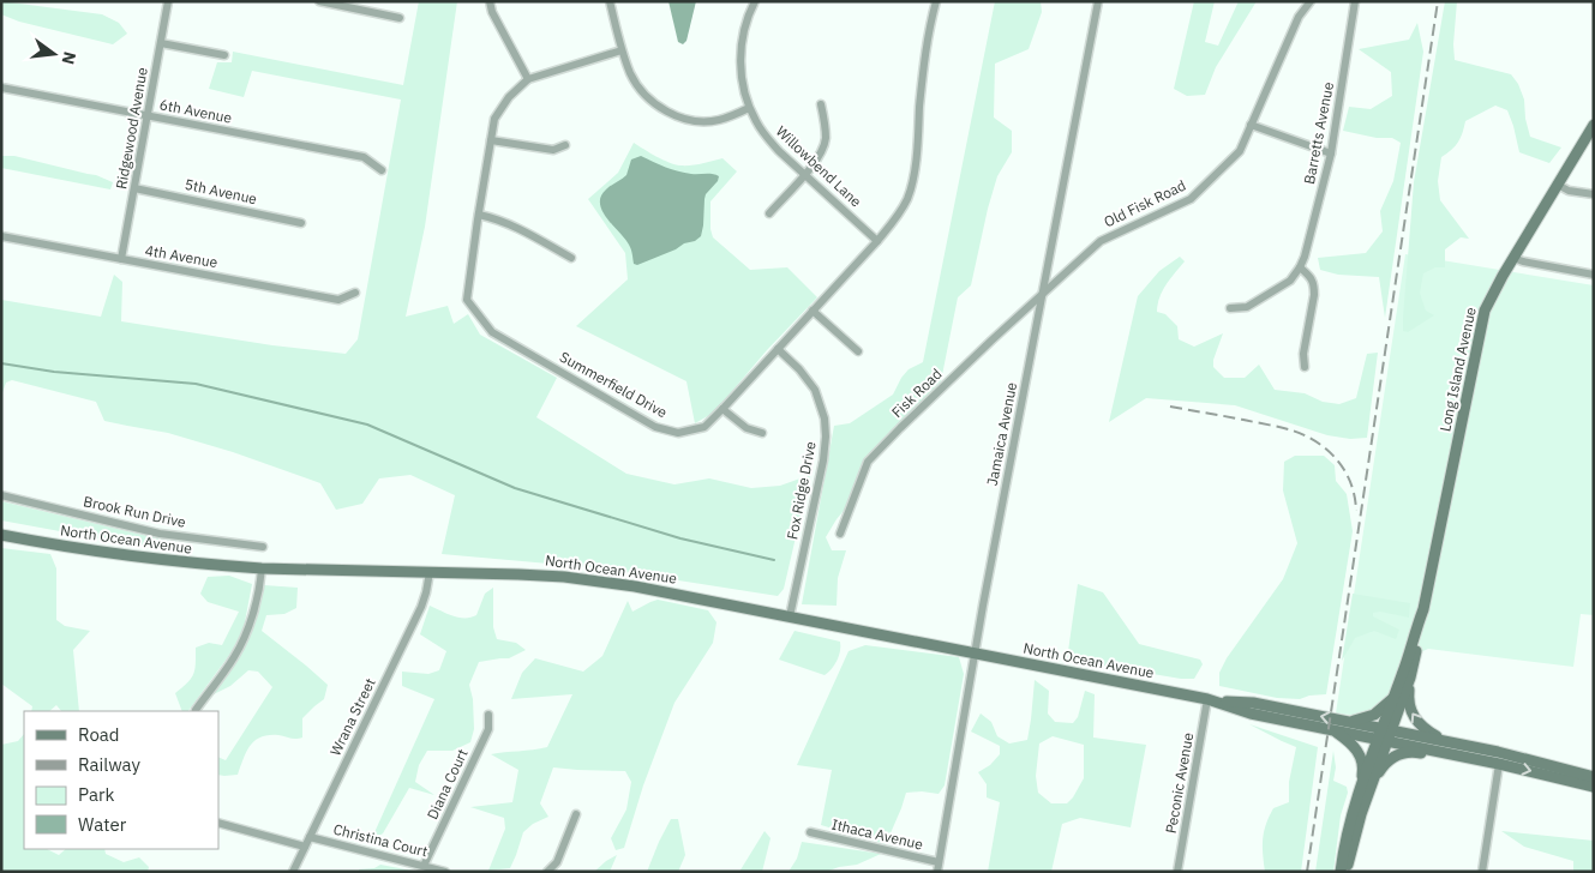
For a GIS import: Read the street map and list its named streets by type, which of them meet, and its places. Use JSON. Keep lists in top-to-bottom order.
{
  "streets": {
    "main road": ["Long Island Avenue", "North Ocean Avenue"],
    "street": [
      "6th Avenue",
      "Ridgewood Avenue",
      "Barretts Avenue",
      "Willowbend Lane",
      "5th Avenue",
      "Old Fisk Road",
      "4th Avenue",
      "Summerfield Drive",
      "Fisk Road",
      "Jamaica Avenue",
      "Fox Ridge Drive",
      "Brook Run Drive",
      "Wrana Street",
      "Peconic Avenue",
      "Diana Court",
      "Ithaca Avenue",
      "Christina Court"
    ]
  },
  "crossings": [
    ["6th Avenue", "Ridgewood Avenue"],
    ["Ridgewood Avenue", "5th Avenue"],
    ["Ridgewood Avenue", "4th Avenue"],
    ["Willowbend Lane", "Summerfield Drive"],
    ["Old Fisk Road", "Fisk Road"],
    ["Old Fisk Road", "Jamaica Avenue"],
    ["Long Island Avenue", "North Ocean Avenue"],
    ["Summerfield Drive", "Fox Ridge Drive"],
    ["Fisk Road", "Jamaica Avenue"],
    ["Jamaica Avenue", "North Ocean Avenue"],
    ["Jamaica Avenue", "Ithaca Avenue"],
    ["Fox Ridge Drive", "North Ocean Avenue"],
    ["North Ocean Avenue", "Wrana Street"],
    ["North Ocean Avenue", "Peconic Avenue"],
    ["Wrana Street", "Christina Court"],
    ["Diana Court", "Christina Court"]
  ],
  "legend": [
    "Road",
    "Railway",
    "Park",
    "Water"
  ],
  "north": "right"
}
